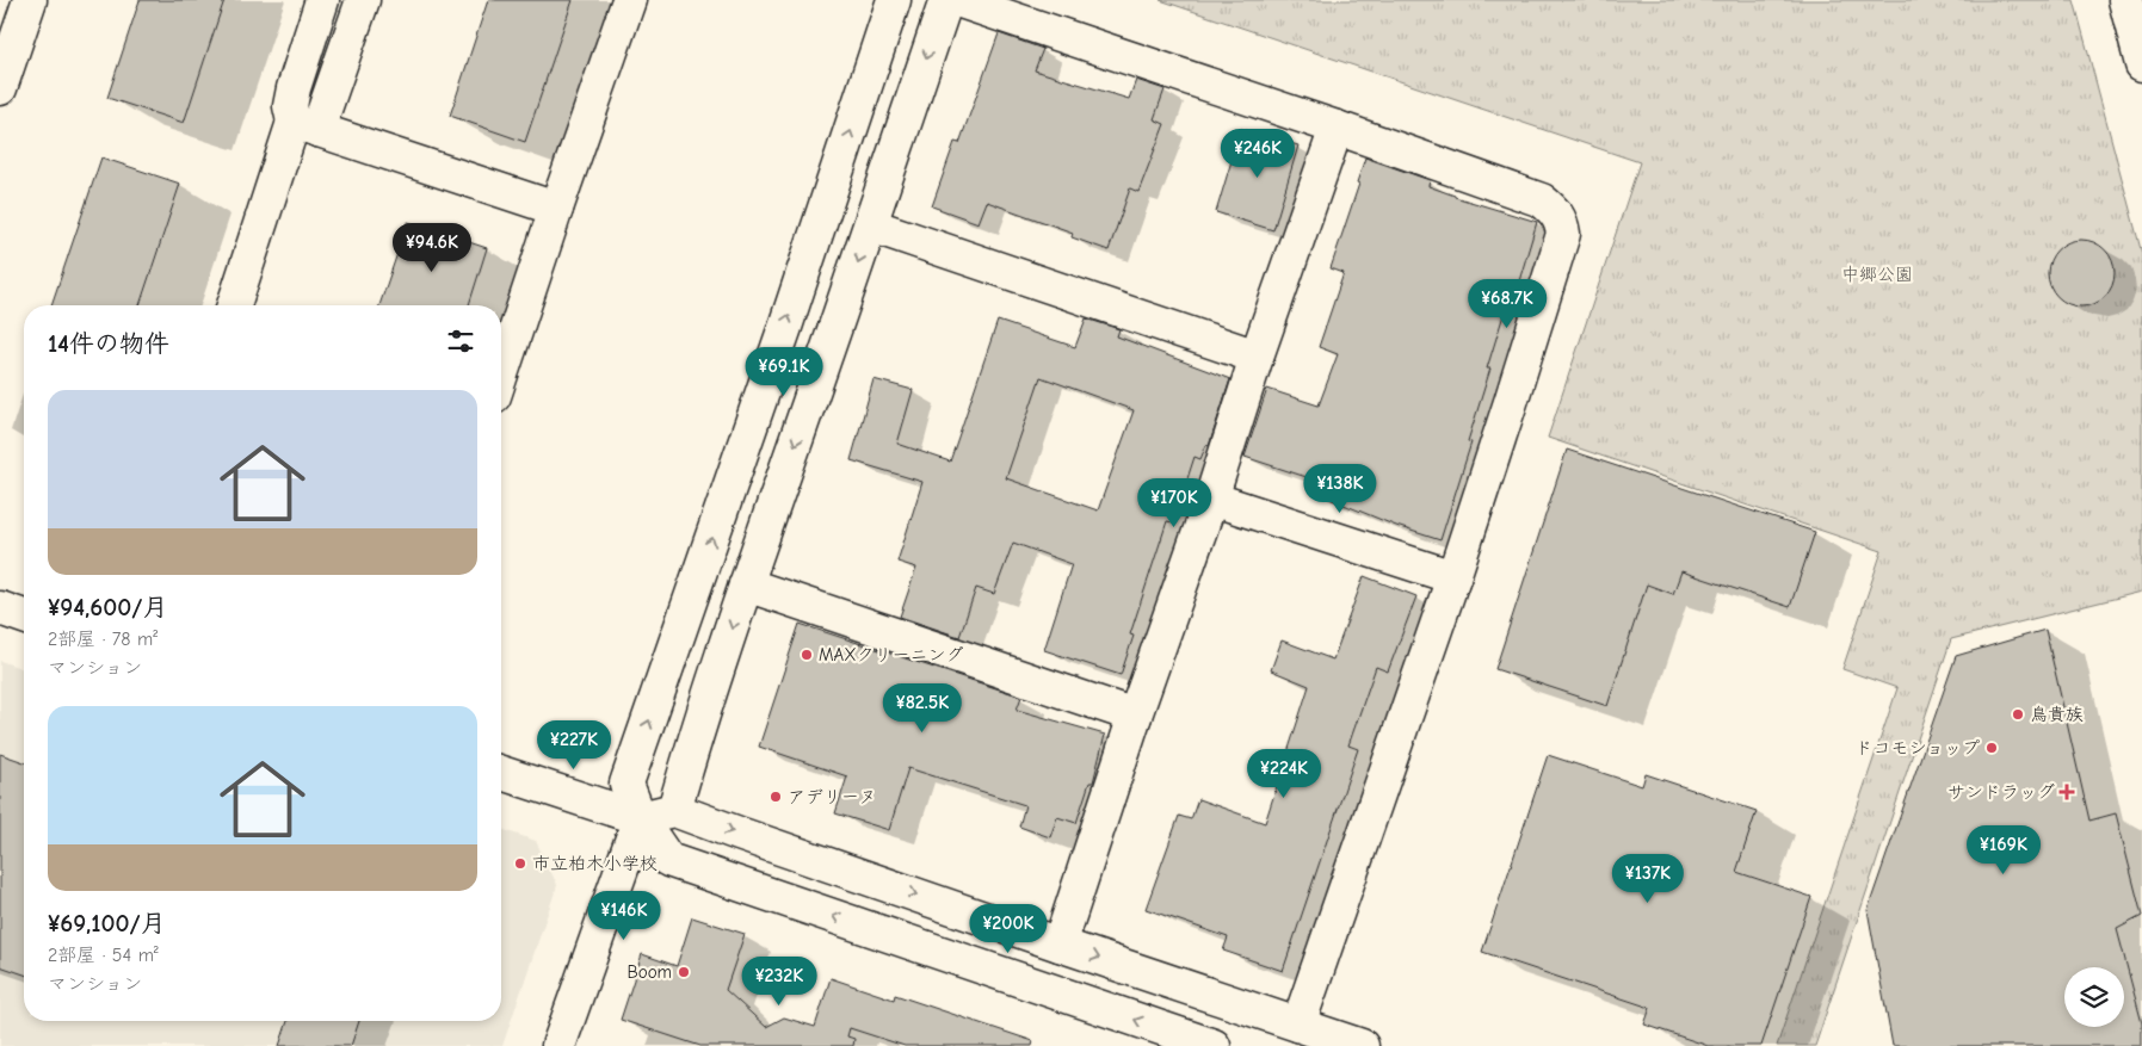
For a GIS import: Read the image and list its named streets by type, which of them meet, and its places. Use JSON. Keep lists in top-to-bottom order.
{
  "parks": ["中郷公園"],
  "places": {
    "other": [
      "MAXクリーニング",
      "鳥貴族",
      "ドコモショップ",
      "アデリーヌ",
      "市立柏木小学校",
      "Boom"
    ],
    "health": ["サンドラッグ"]
  },
  "page": {
    "price": [
      "¥246K",
      "¥94.6K",
      "¥68.7K",
      "¥69.1K",
      "¥138K",
      "¥170K",
      "¥82.5K",
      "¥227K",
      "¥224K",
      "¥169K",
      "¥137K",
      "¥146K",
      "¥200K",
      "¥232K"
    ],
    "heading": "14件の物件",
    "list": [
      {
        "name": "¥94,600/月",
        "note": "2部屋 · 78 m² · マンション"
      },
      {
        "name": "¥69,100/月",
        "note": "2部屋 · 54 m² · マンション"
      }
    ]
  }
}
